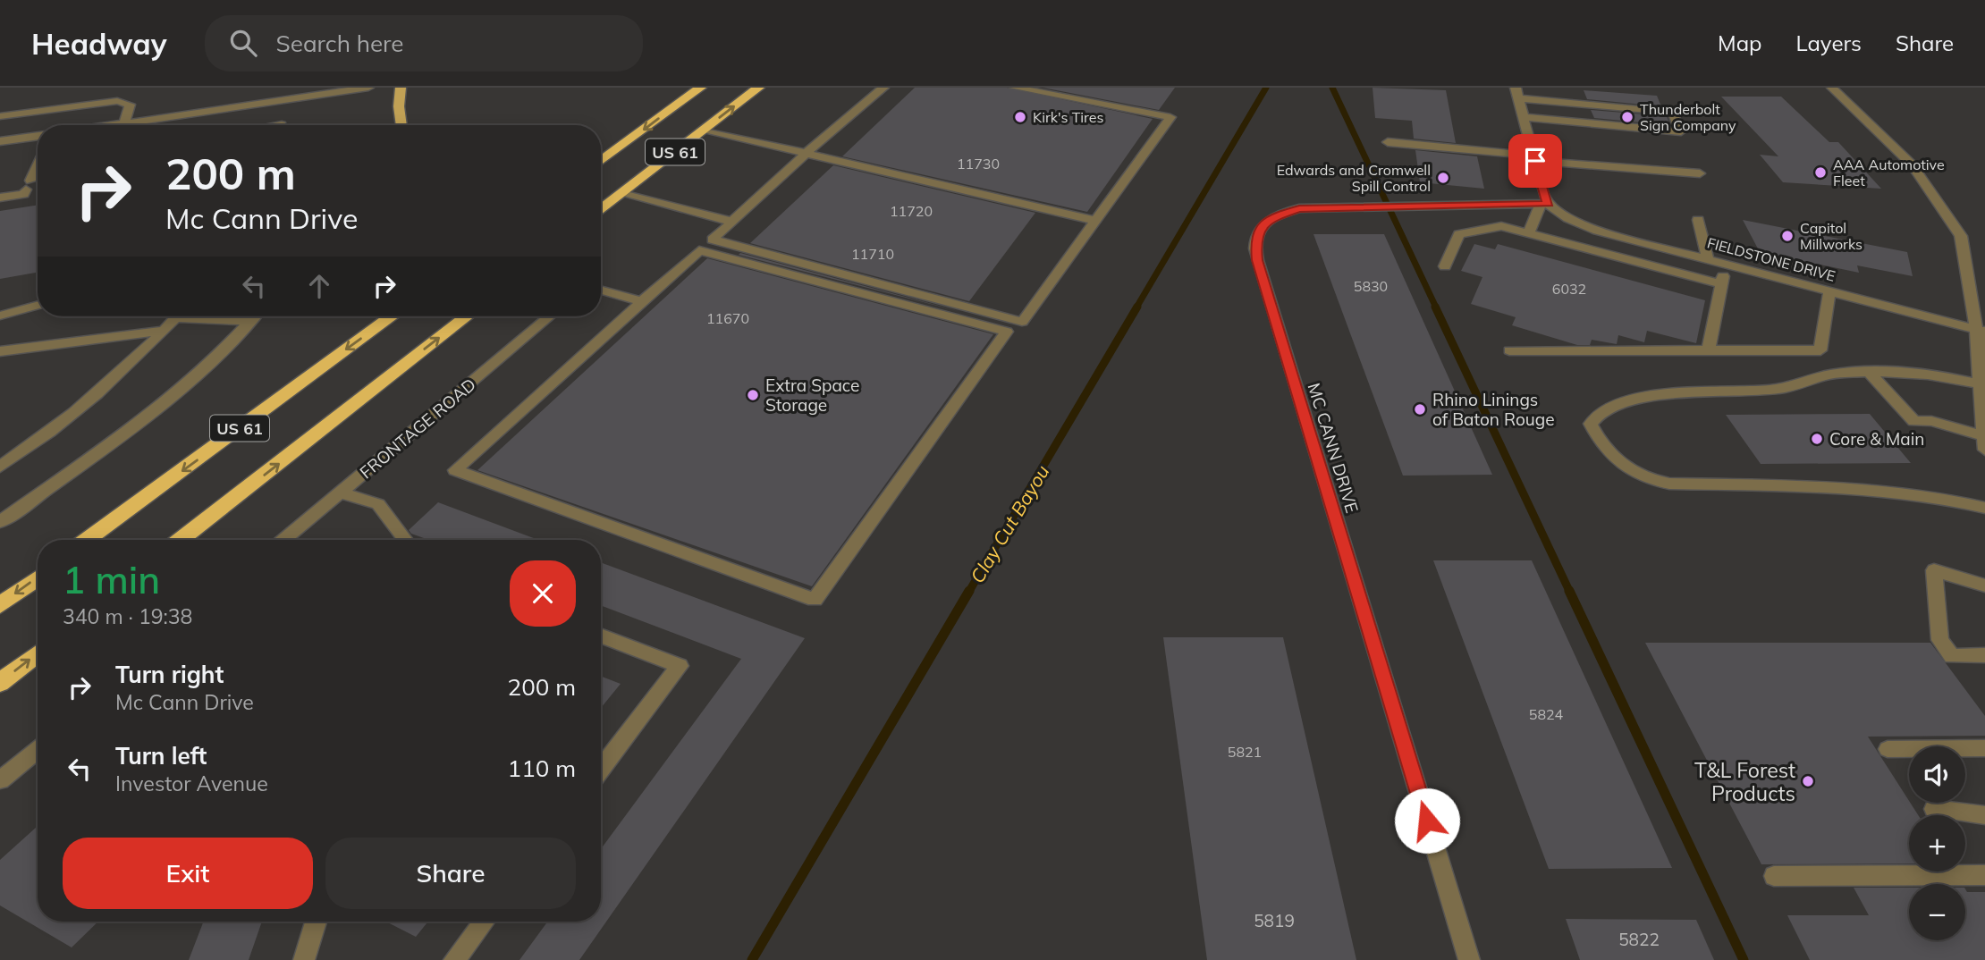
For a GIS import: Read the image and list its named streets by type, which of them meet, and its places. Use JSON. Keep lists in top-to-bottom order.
{
  "streets": {
    "highway": ["US 61"],
    "street": ["FIELDSTONE DRIVE", "FRONTAGE ROAD", "MC CANN DRIVE"]
  },
  "crossings": [
    ["FIELDSTONE DRIVE", "MC CANN DRIVE"]
  ],
  "water": ["Clay Cut Bayou"],
  "places": [
    "Kirk's Tires",
    "Thunderbolt Sign Company",
    "AAA Automotive Fleet",
    "Edwards and Cromwell Spill Control",
    "Capitol Millworks",
    "Extra Space Storage",
    "Rhino Linings of Baton Rouge",
    "Core & Main",
    "T&L Forest Products"
  ],
  "house_numbers": [
    "11730",
    "11720",
    "11710",
    "5830",
    "6032",
    "11670",
    "5824",
    "5821",
    "5819",
    "5822"
  ],
  "page": {
    "header": "Headway",
    "search": "Search here",
    "nav": ["Map", "Layers", "Share"],
    "turn": ["200 m", "Mc Cann Drive"],
    "heading": ["1 min", "340 m · 19:38"],
    "list": [
      {
        "name": "Turn right",
        "note": "Mc Cann Drive",
        "value": "200 m"
      },
      {
        "name": "Turn left",
        "note": "Investor Avenue",
        "value": "110 m"
      }
    ],
    "map_buttons": ["+", "−"],
    "buttons": ["Exit", "Share"]
  }
}
